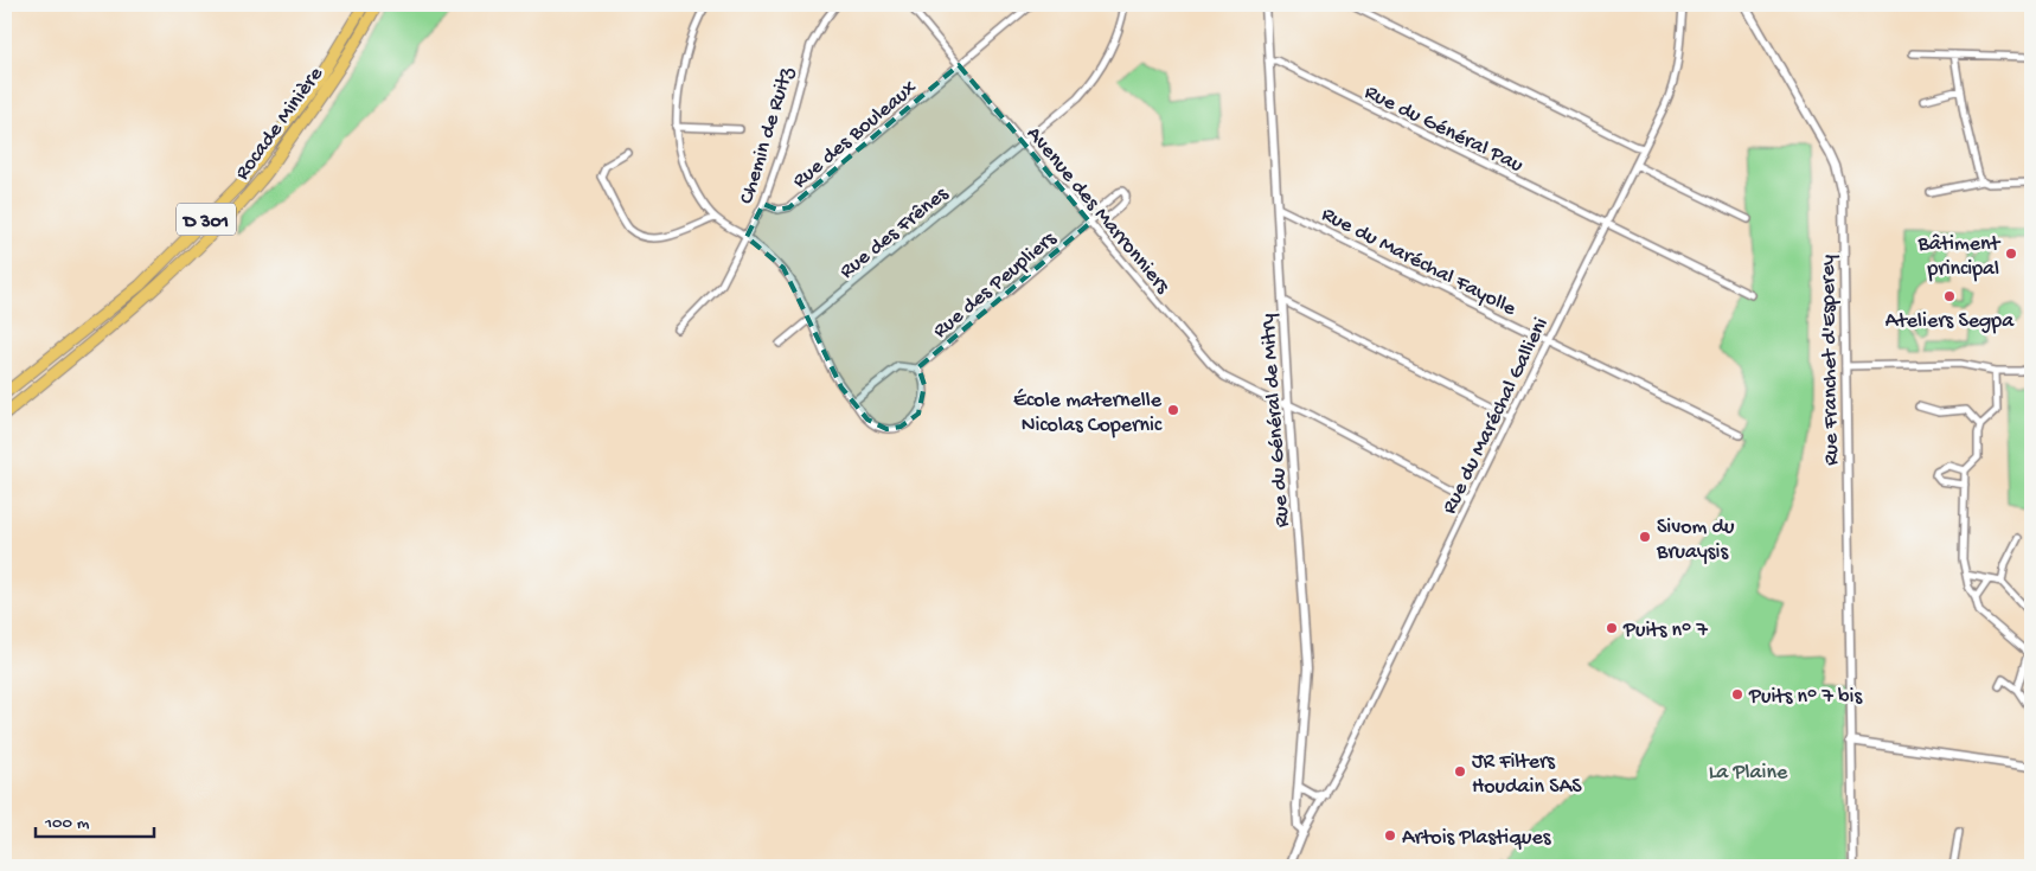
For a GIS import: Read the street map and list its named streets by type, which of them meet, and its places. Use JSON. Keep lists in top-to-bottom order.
{
  "streets": {
    "highway": ["Rocade Minière", "D 301"],
    "street": [
      "Rue du Général Pau",
      "Rue des Bouleaux",
      "Chemin de Ruitz",
      "Avenue des Marronniers",
      "Rue des Frênes",
      "Rue du Maréchal Fayolle",
      "Rue des Peupliers",
      "Rue Franchet d'Esperey",
      "Rue du Maréchal Gallieni",
      "Rue du Général de Mitry"
    ]
  },
  "crossings": [
    ["Rue du Général Pau", "Rue du Maréchal Gallieni"],
    ["Rue du Général Pau", "Rue du Général de Mitry"],
    ["Rue des Bouleaux", "Chemin de Ruitz"],
    ["Rue des Bouleaux", "Avenue des Marronniers"],
    ["Avenue des Marronniers", "Rue des Frênes"],
    ["Avenue des Marronniers", "Rue des Peupliers"],
    ["Avenue des Marronniers", "Rue du Maréchal Gallieni"],
    ["Avenue des Marronniers", "Rue du Général de Mitry"],
    ["Rue du Maréchal Fayolle", "Rue du Maréchal Gallieni"],
    ["Rue du Maréchal Fayolle", "Rue du Général de Mitry"],
    ["Rue du Maréchal Gallieni", "Rue du Général de Mitry"]
  ],
  "parks": ["La Plaine"],
  "places": [
    "Bâtiment principal",
    "Ateliers Segpa",
    "École maternelle Nicolas Copernic",
    "Sivom du Bruaysis",
    "Puits n° 7",
    "Puits n° 7 bis",
    "JR Filters Houdain SAS",
    "Artois Plastiques"
  ],
  "scale_bar": "100 m"
}
